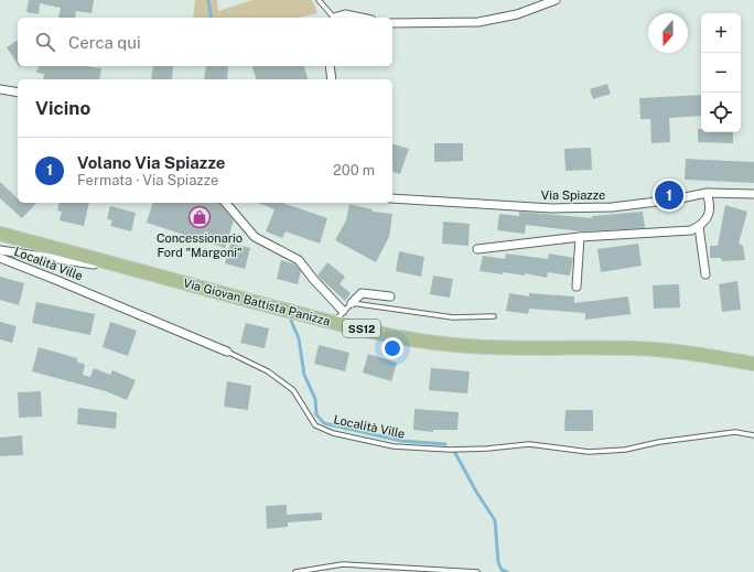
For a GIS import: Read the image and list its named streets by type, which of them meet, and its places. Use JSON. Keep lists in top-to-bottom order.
{
  "streets": {
    "main road": ["Via Giovan Battista Panizza", "SS12"],
    "street": ["Via Spiazze", "Località Ville"]
  },
  "places": {
    "shop": ["Concessionario Ford \"Margoni\""]
  },
  "north": "bottom",
  "page": {
    "map_buttons": ["+", "−"],
    "search": "Cerca qui",
    "heading": "Vicino",
    "list": [
      {
        "mark": "1",
        "name": "Volano Via Spiazze",
        "note": "Fermata · Via Spiazze",
        "value": "200 m"
      }
    ],
    "pins": "1"
  }
}
